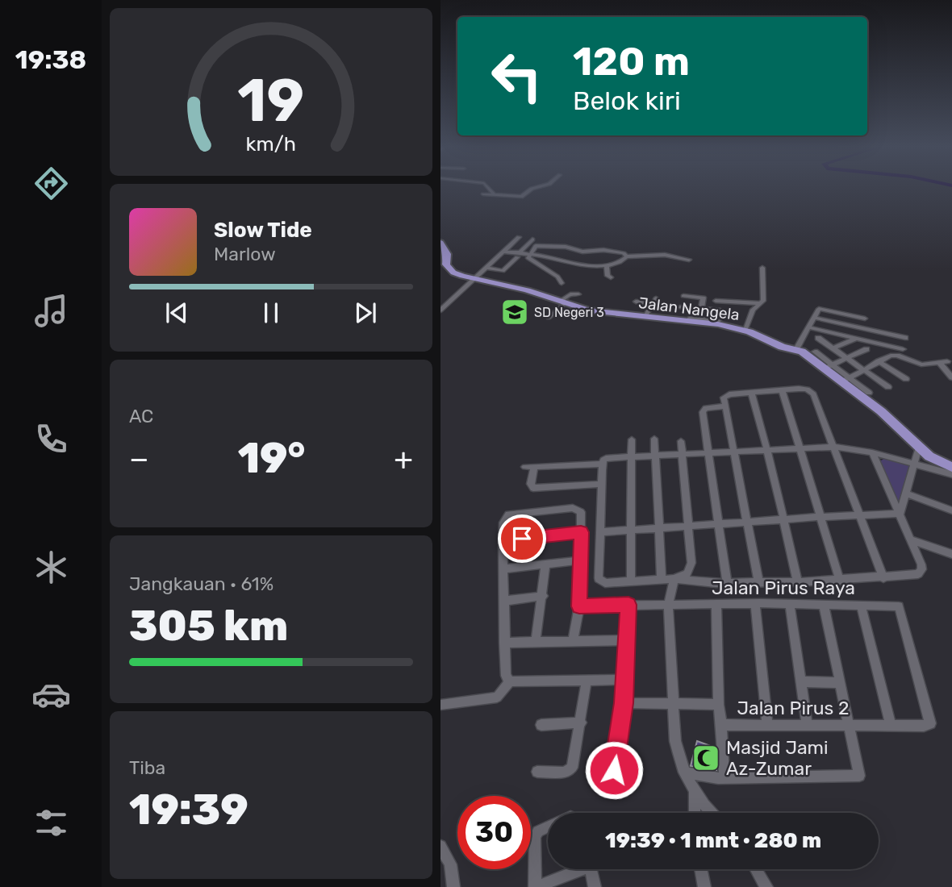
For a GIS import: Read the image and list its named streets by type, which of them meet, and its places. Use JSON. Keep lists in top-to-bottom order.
{
  "streets": {
    "main road": ["Jalan Nangela"],
    "street": ["Jalan Pirus Raya", "Jalan Pirus 2"]
  },
  "crossings": [
    ["Jalan Pirus Raya", "Jalan Pirus 2"]
  ],
  "places": {
    "school or university": ["SD Negeri 3"],
    "mosque": ["Masjid Jami Az-Zumar"]
  },
  "page": {
    "tabs": "19:38",
    "turn": ["120 m", "Belok kiri"],
    "song": ["Slow Tide", "Marlow"],
    "tile": [
      "AC",
      ["Jangkauan · 61%", "305 km"],
      ["Tiba", "19:39"]
    ],
    "heat": ["−", "19°", "+"],
    "limit": "30",
    "trip": "19:39 · 1 mnt · 280 m",
    "gauge": ["19", "km/h"]
  }
}
